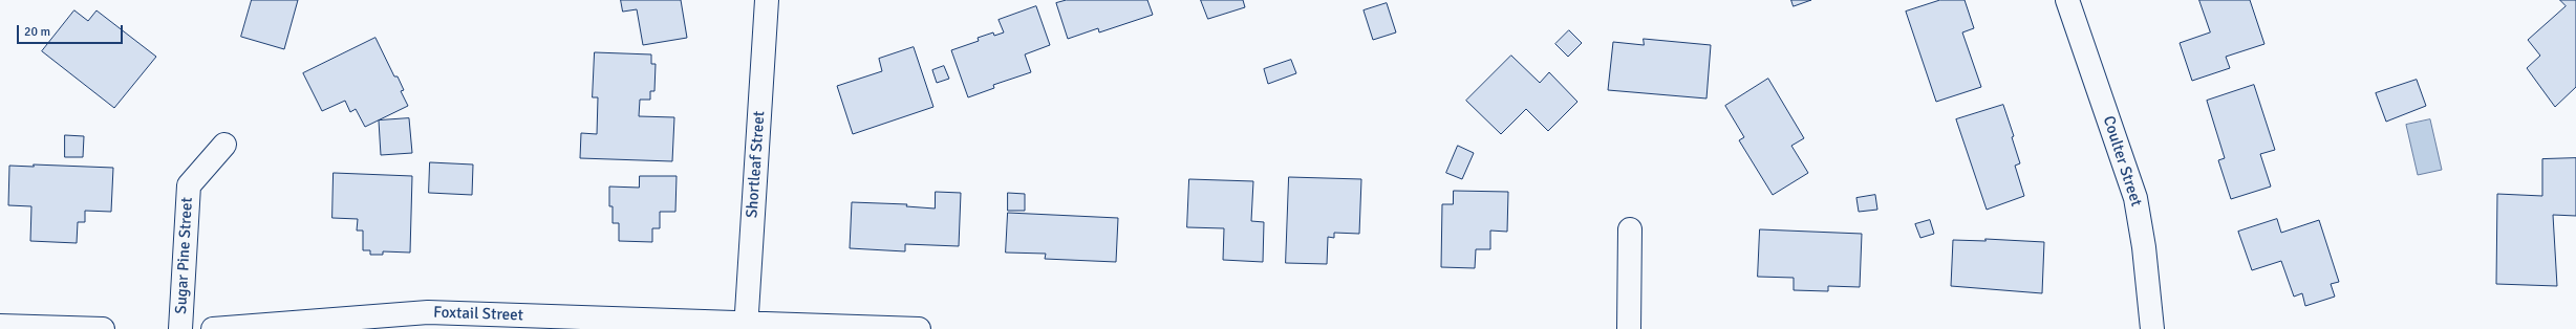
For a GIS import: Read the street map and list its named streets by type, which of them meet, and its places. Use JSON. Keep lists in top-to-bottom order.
{
  "streets": {
    "street": [
      "Coulter Street",
      "Shortleaf Street",
      "Sugar Pine Street",
      "Foxtail Street"
    ]
  },
  "crossings": [
    ["Shortleaf Street", "Foxtail Street"]
  ],
  "scale_bar": "20 m"
}
